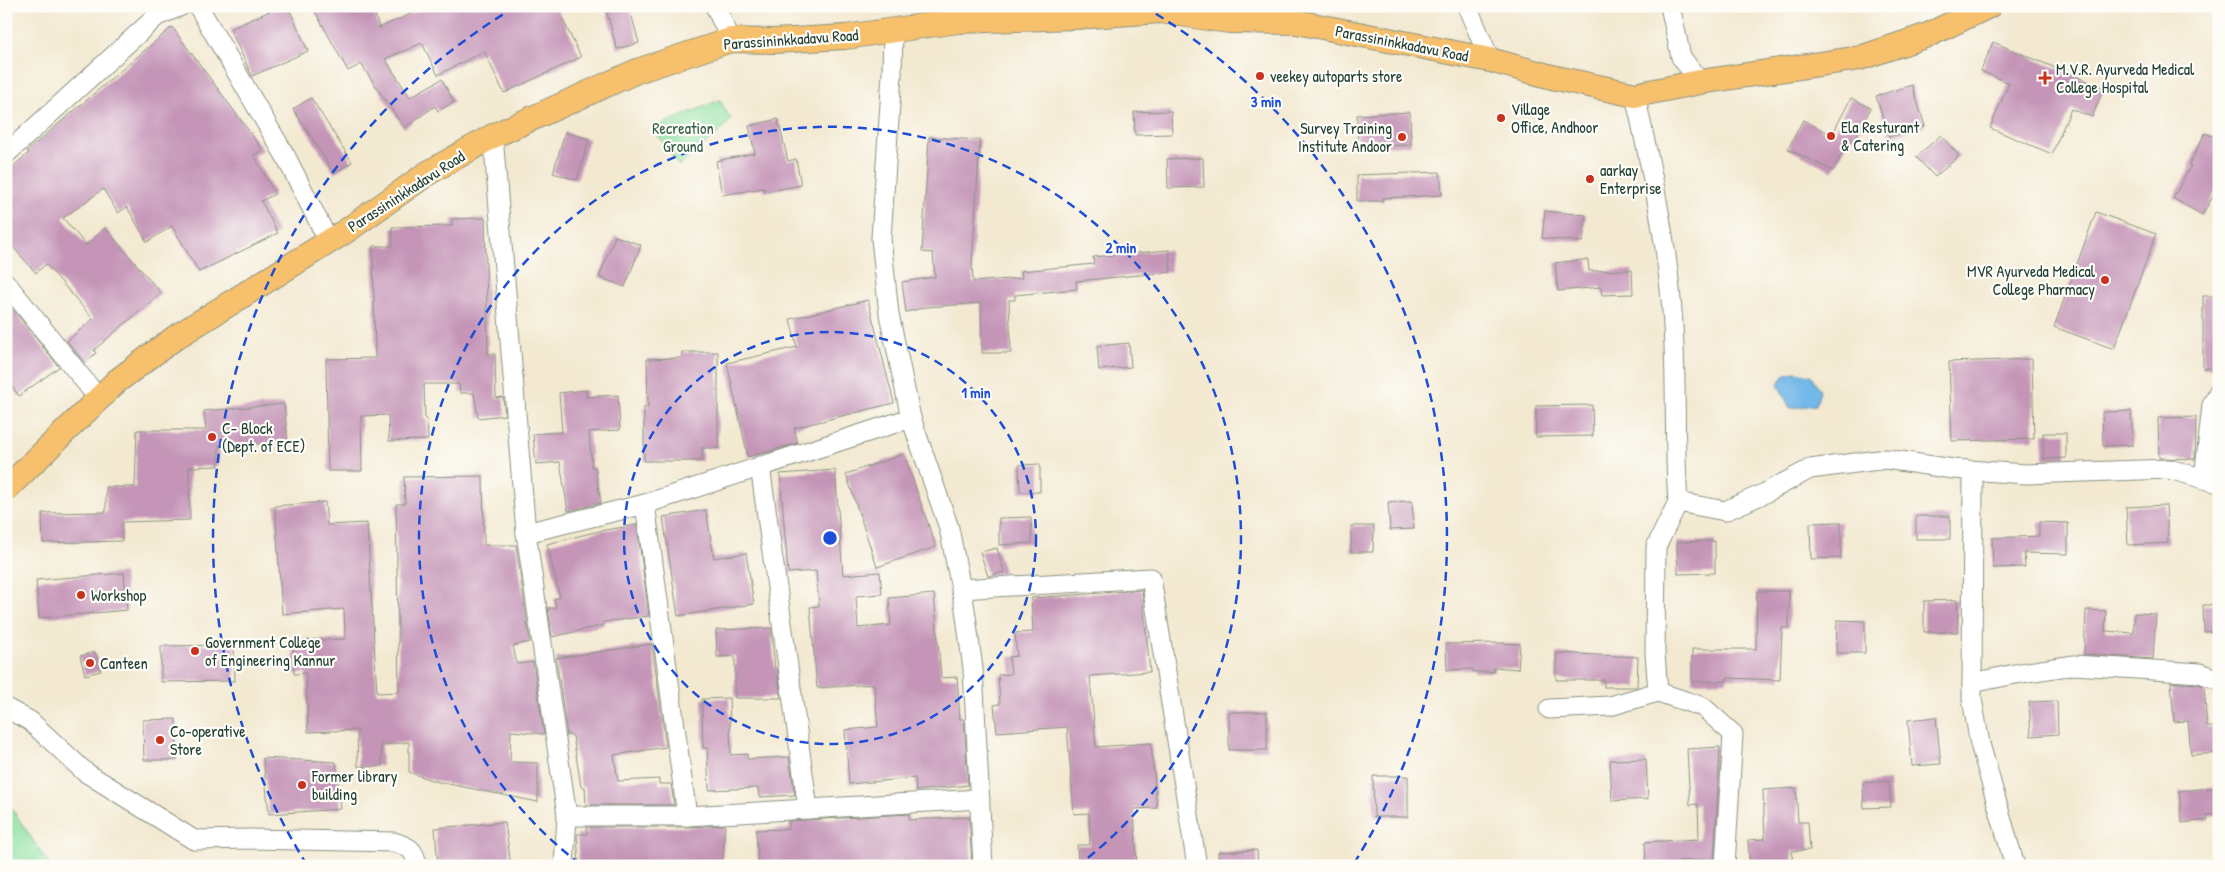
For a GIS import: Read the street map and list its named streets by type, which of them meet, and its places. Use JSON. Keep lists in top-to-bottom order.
{
  "streets": {
    "main road": ["Parassininkkadavu Road"]
  },
  "parks": ["Recreation Ground"],
  "places": {
    "other": [
      "veekey autoparts store",
      "Village Office, Andhoor",
      "Ela Resturant & Catering",
      "Survey Training Institute Andoor",
      "aarkay Enterprise",
      "MVR Ayurveda Medical College Pharmacy",
      "C- Block (Dept. of ECE)",
      "Workshop",
      "Government College of Engineering Kannur",
      "Canteen",
      "Co-operative Store",
      "Former library building"
    ],
    "health": ["M.V.R. Ayurveda Medical College Hospital"]
  },
  "rings": ["3 min", "2 min", "1 min"]
}
